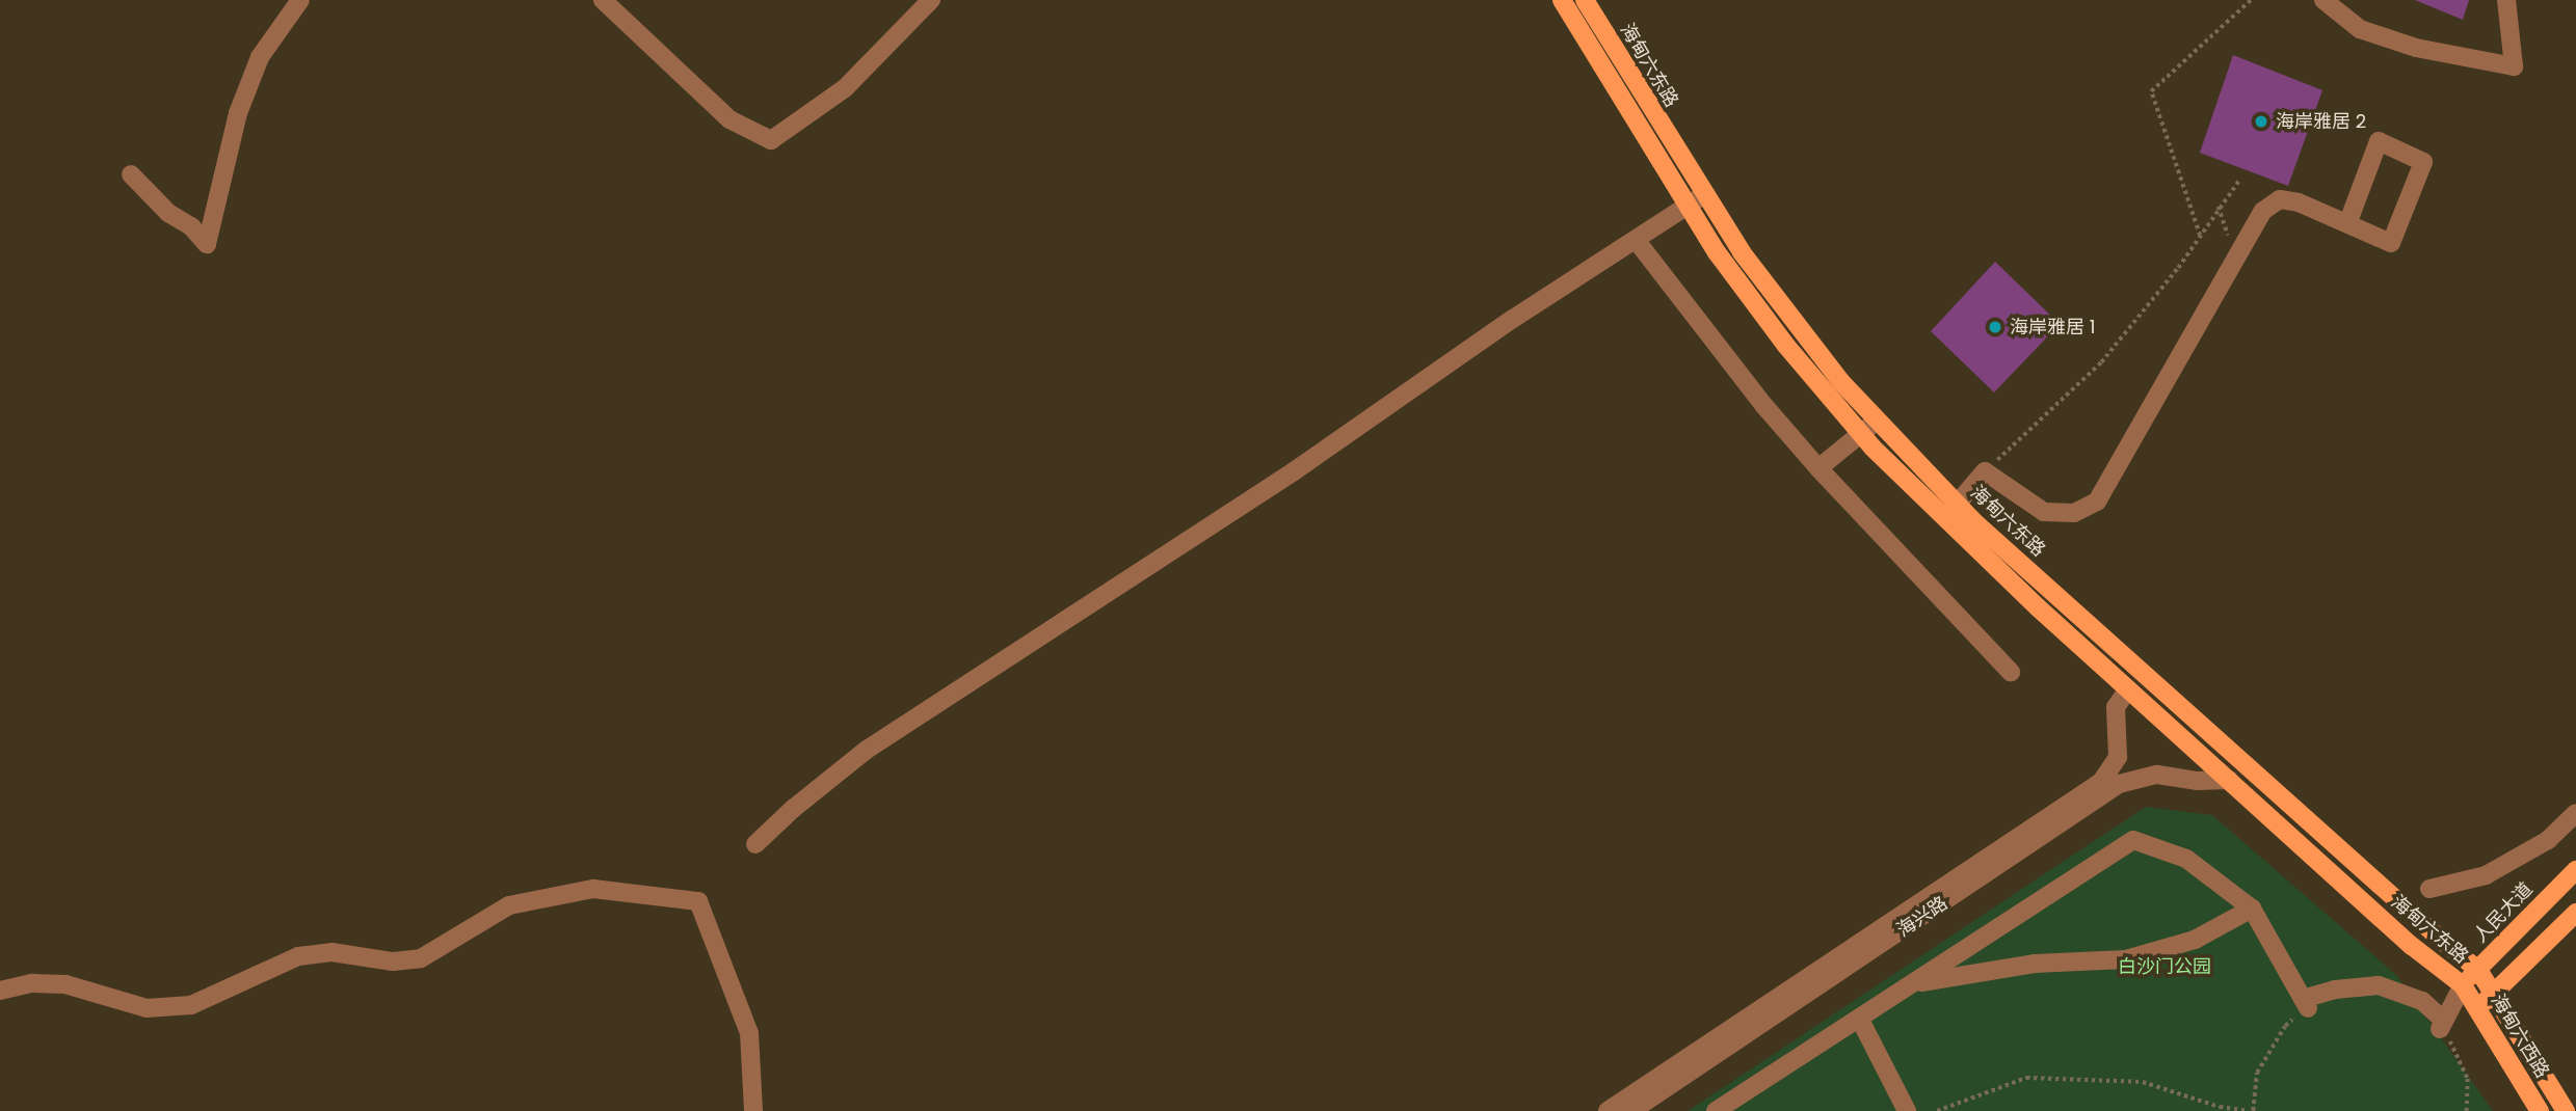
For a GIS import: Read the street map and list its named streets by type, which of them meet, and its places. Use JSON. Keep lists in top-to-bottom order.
{
  "streets": {
    "main road": ["海甸六东路", "人民大道", "海甸六西路"],
    "street": ["海兴路"]
  },
  "crossings": [
    ["海甸六东路", "人民大道"],
    ["海甸六东路", "海兴路"],
    ["海甸六东路", "海甸六西路"],
    ["人民大道", "海甸六西路"]
  ],
  "parks": ["白沙门公园"],
  "places": ["海岸雅居 2", "海岸雅居 1"]
}
